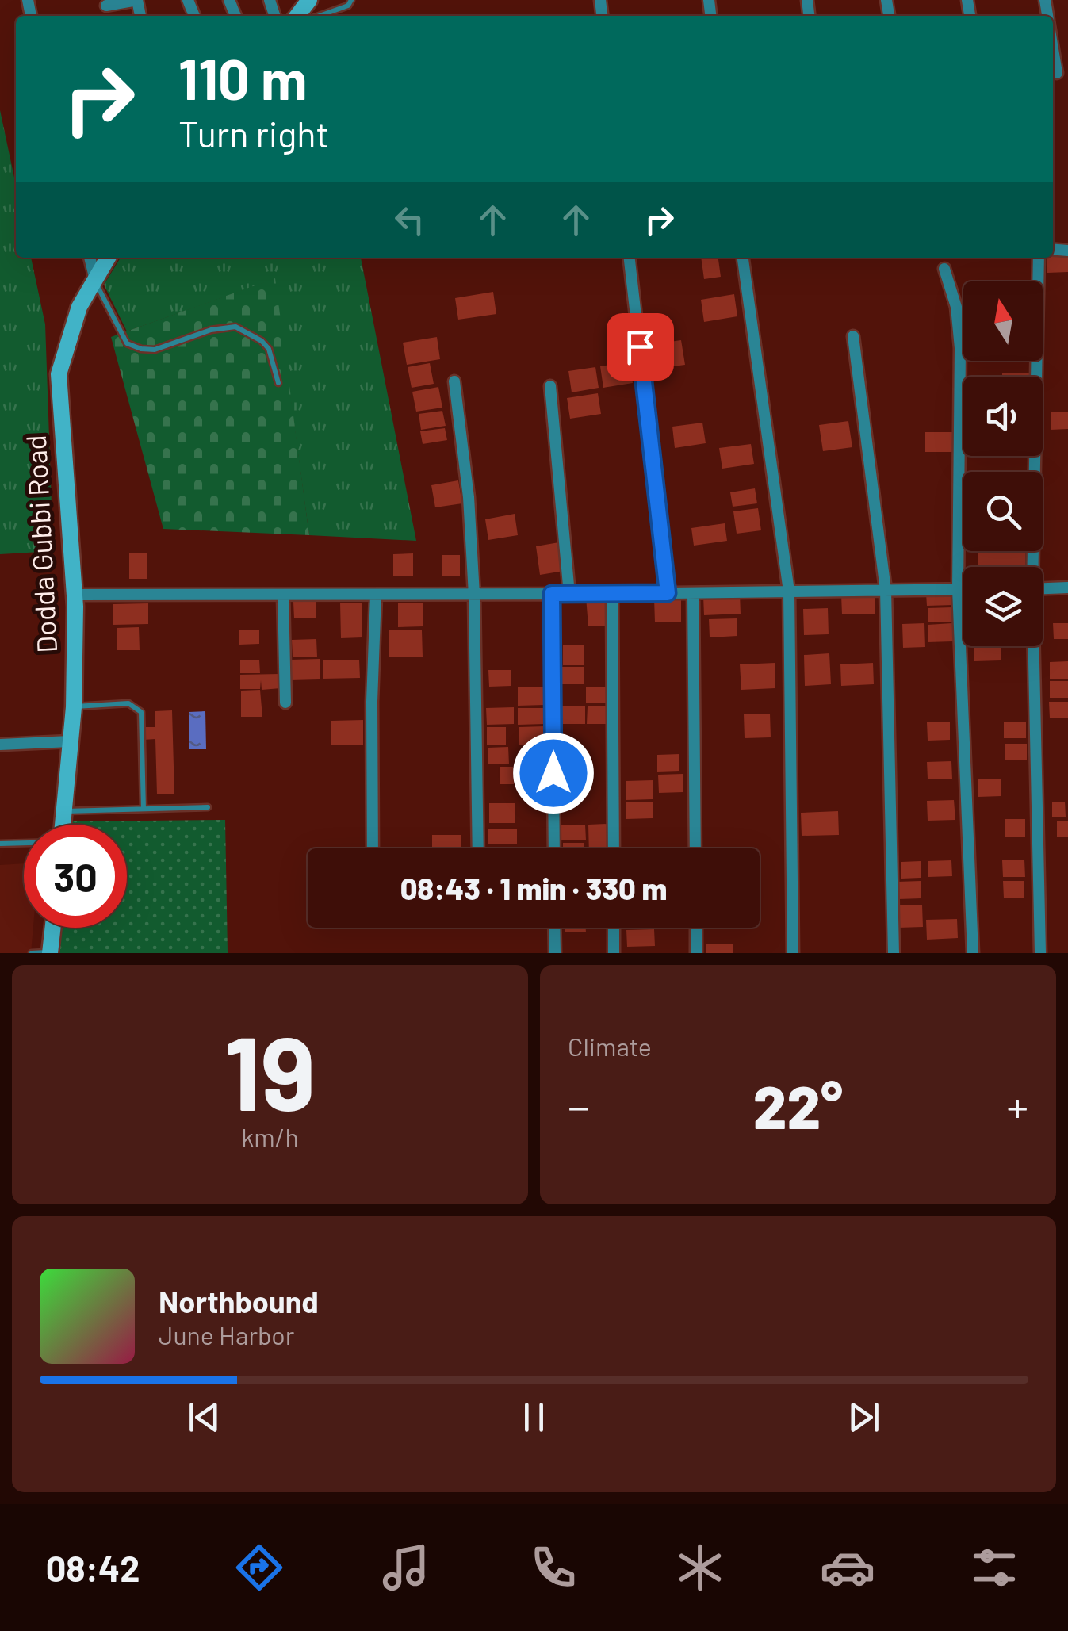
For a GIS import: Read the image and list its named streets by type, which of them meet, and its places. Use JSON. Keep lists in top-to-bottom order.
{
  "streets": {
    "main road": ["Dodda Gubbi Road"]
  },
  "north": "top",
  "page": {
    "turn": ["110 m", "Turn right"],
    "limit": "30",
    "trip": "08:43 · 1 min · 330 m",
    "tile": [
      ["19", "km/h"],
      "Climate"
    ],
    "heat": ["−", "22°", "+"],
    "song": ["Northbound", "June Harbor"],
    "tabs": "08:42"
  }
}
